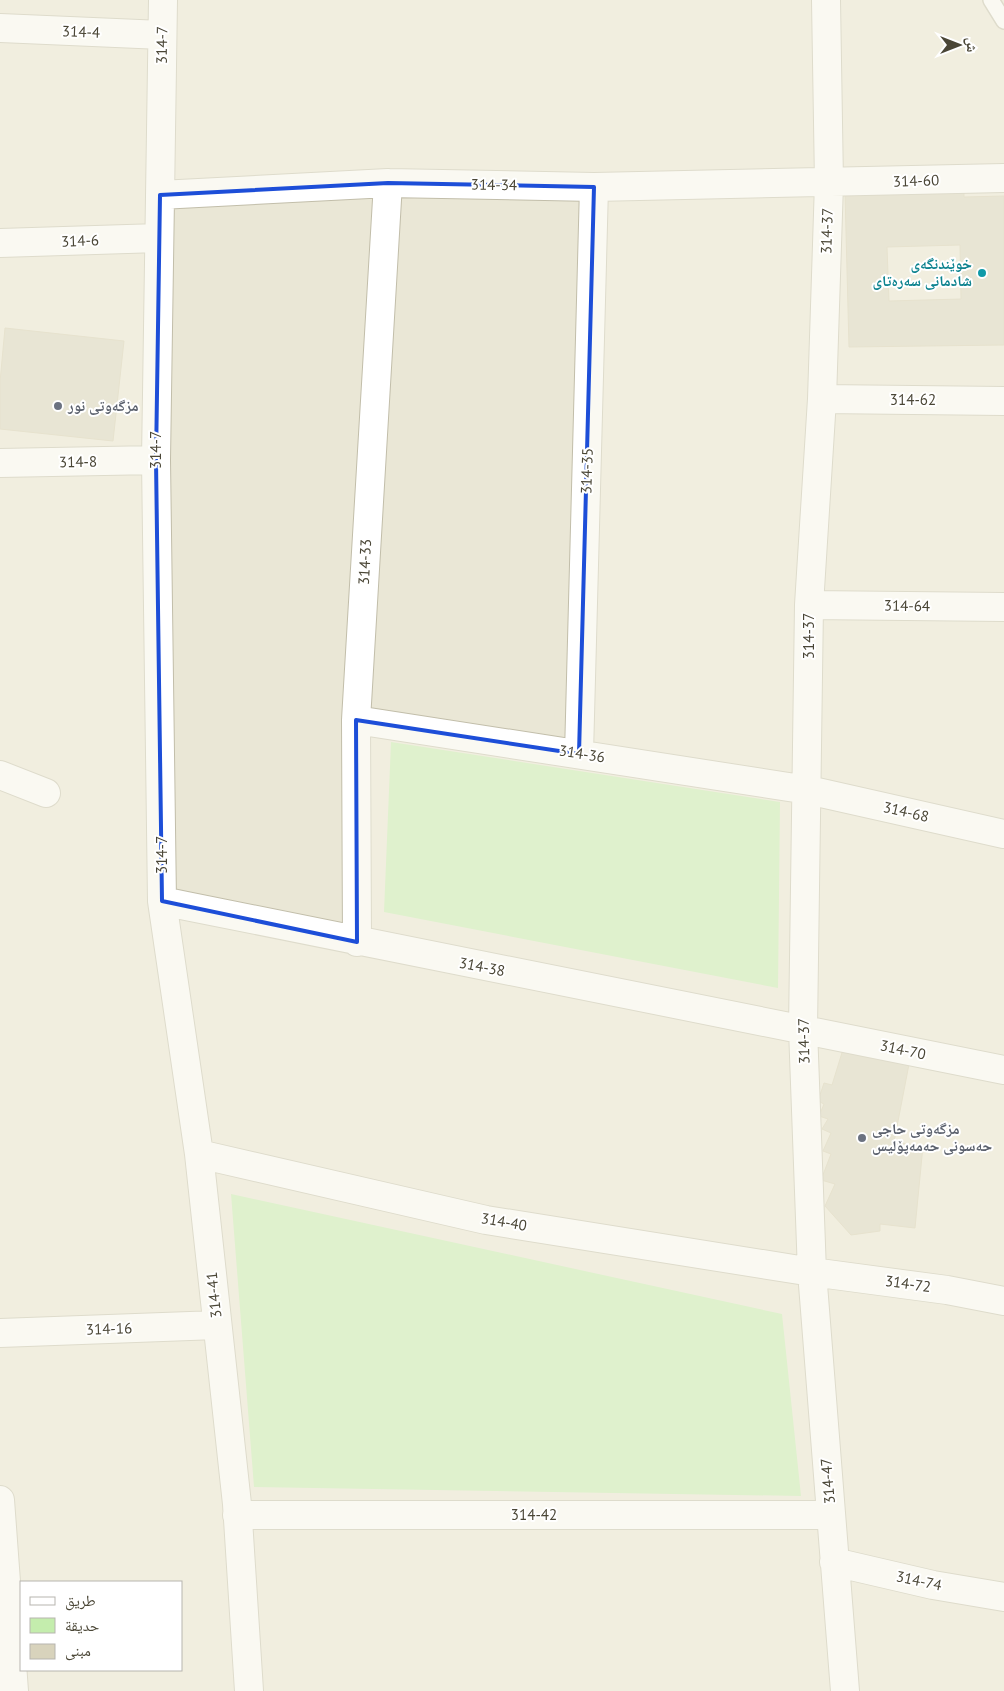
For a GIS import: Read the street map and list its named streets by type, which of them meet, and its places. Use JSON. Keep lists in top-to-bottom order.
{
  "streets": {
    "street": [
      "314-4",
      "314-7",
      "314-60",
      "314-34",
      "314-37",
      "314-6",
      "314-62",
      "314-8",
      "314-35",
      "314-33",
      "314-64",
      "314-36",
      "314-68",
      "314-38",
      "314-70",
      "314-40",
      "314-72",
      "314-41",
      "314-16",
      "314-47",
      "314-42",
      "314-74"
    ]
  },
  "crossings": [
    ["314-4", "314-7"],
    ["314-7", "314-34"],
    ["314-7", "314-6"],
    ["314-7", "314-8"],
    ["314-7", "314-38"],
    ["314-7", "314-41"],
    ["314-60", "314-34"],
    ["314-60", "314-37"],
    ["314-34", "314-37"],
    ["314-34", "314-35"],
    ["314-34", "314-33"],
    ["314-37", "314-62"],
    ["314-37", "314-64"],
    ["314-37", "314-36"],
    ["314-37", "314-68"],
    ["314-37", "314-38"],
    ["314-37", "314-70"],
    ["314-37", "314-40"],
    ["314-37", "314-72"],
    ["314-37", "314-47"],
    ["314-35", "314-36"],
    ["314-33", "314-36"],
    ["314-33", "314-38"],
    ["314-36", "314-68"],
    ["314-38", "314-70"],
    ["314-38", "314-41"],
    ["314-40", "314-72"],
    ["314-40", "314-41"],
    ["314-40", "314-47"],
    ["314-72", "314-47"],
    ["314-41", "314-16"],
    ["314-41", "314-42"],
    ["314-47", "314-42"],
    ["314-47", "314-74"]
  ],
  "places": ["خوێندنگەی شادمانی سەرەتای", "مزگەوتی نور", "مزگەوتی حاجی حەسونی حەمەپۆلیس"],
  "legend": ["طريق", "حديقة", "مبنى"],
  "north": "right"
}
